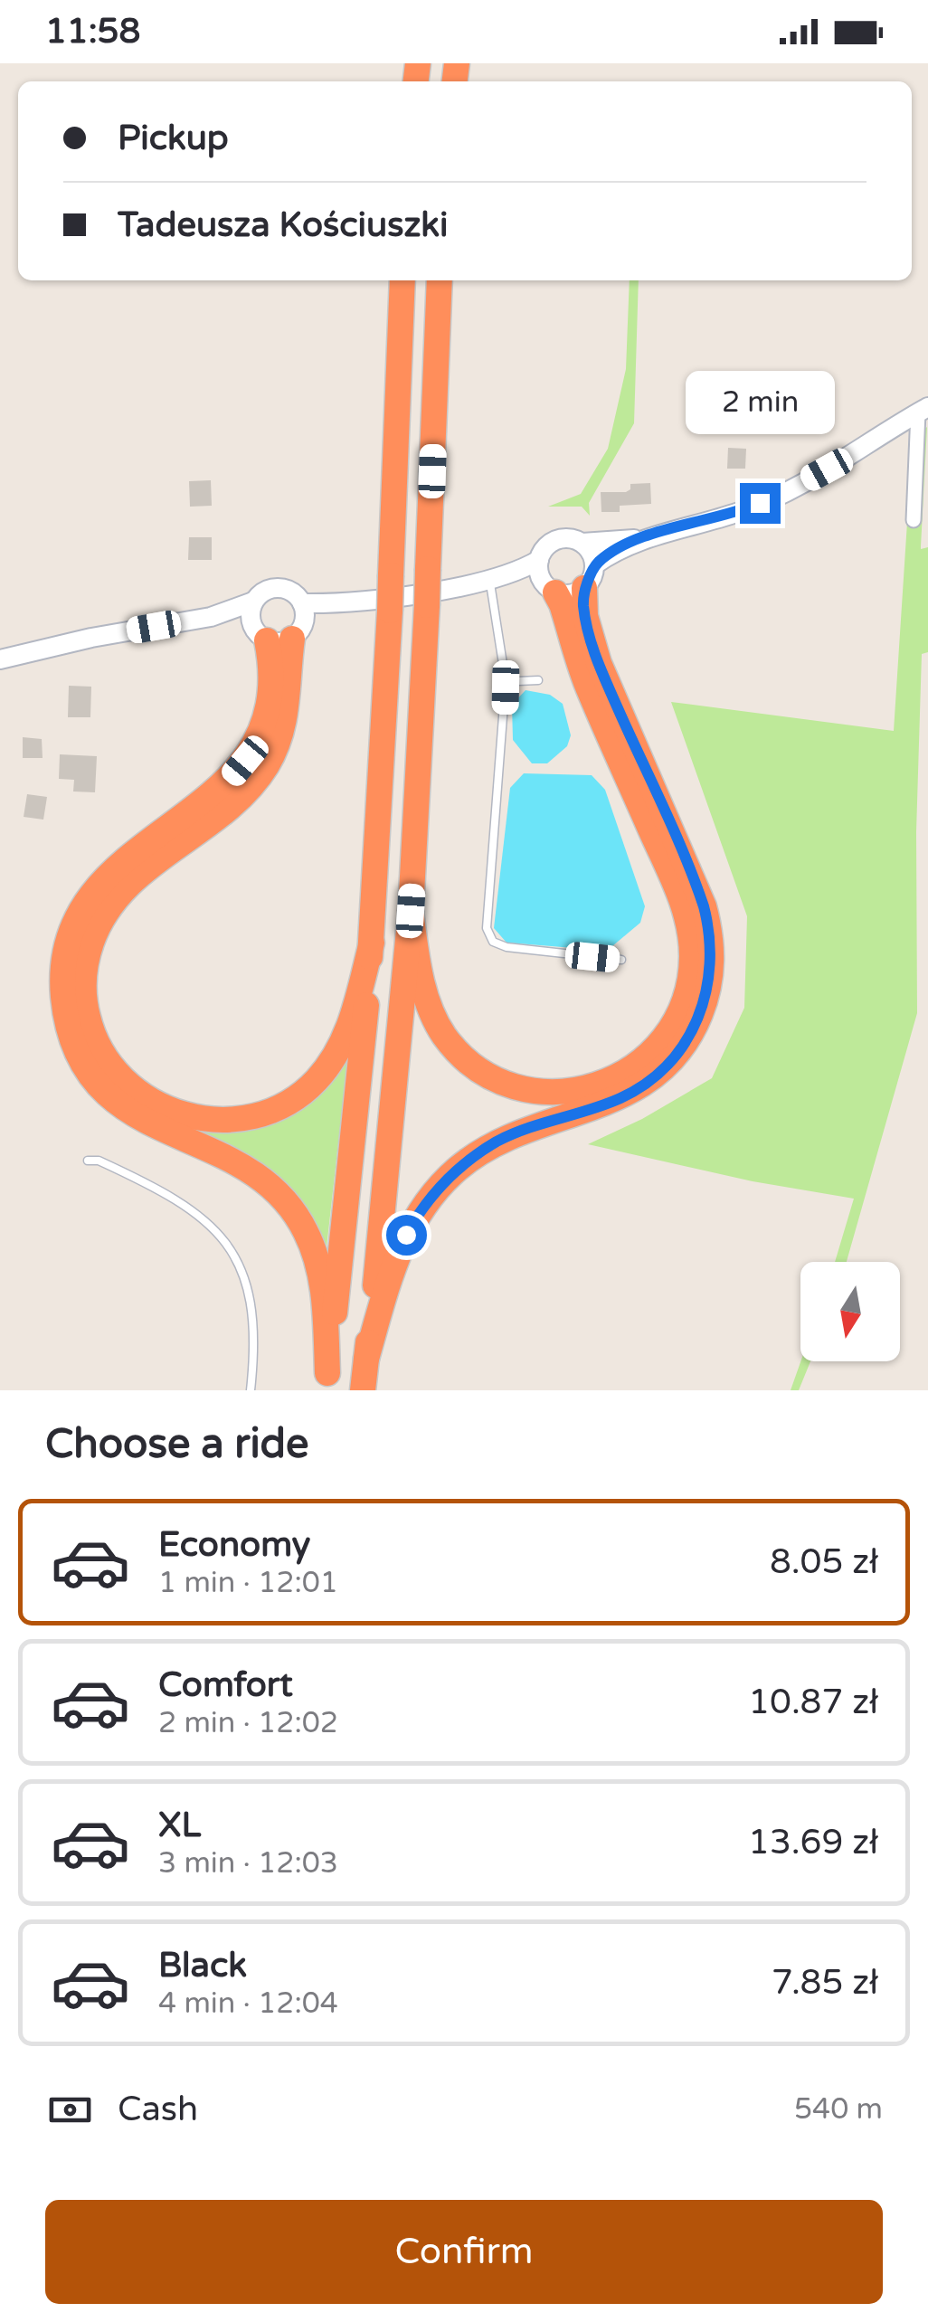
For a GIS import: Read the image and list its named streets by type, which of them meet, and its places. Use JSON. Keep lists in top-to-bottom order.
{
  "north": "bottom",
  "page": {
    "status": "11:58",
    "banner": ["Pickup", "Tadeusza Kościuszki"],
    "bubble": "2 min",
    "heading": "Choose a ride",
    "list": [
      {
        "name": "Economy",
        "note": "1 min · 12:01",
        "value": "8.05 zł"
      },
      {
        "name": "Comfort",
        "note": "2 min · 12:02",
        "value": "10.87 zł"
      },
      {
        "name": "XL",
        "note": "3 min · 12:03",
        "value": "13.69 zł"
      },
      {
        "name": "Black",
        "note": "4 min · 12:04",
        "value": "7.85 zł"
      }
    ],
    "pay": ["Cash", "540 m"],
    "buttons": "Confirm"
  }
}
